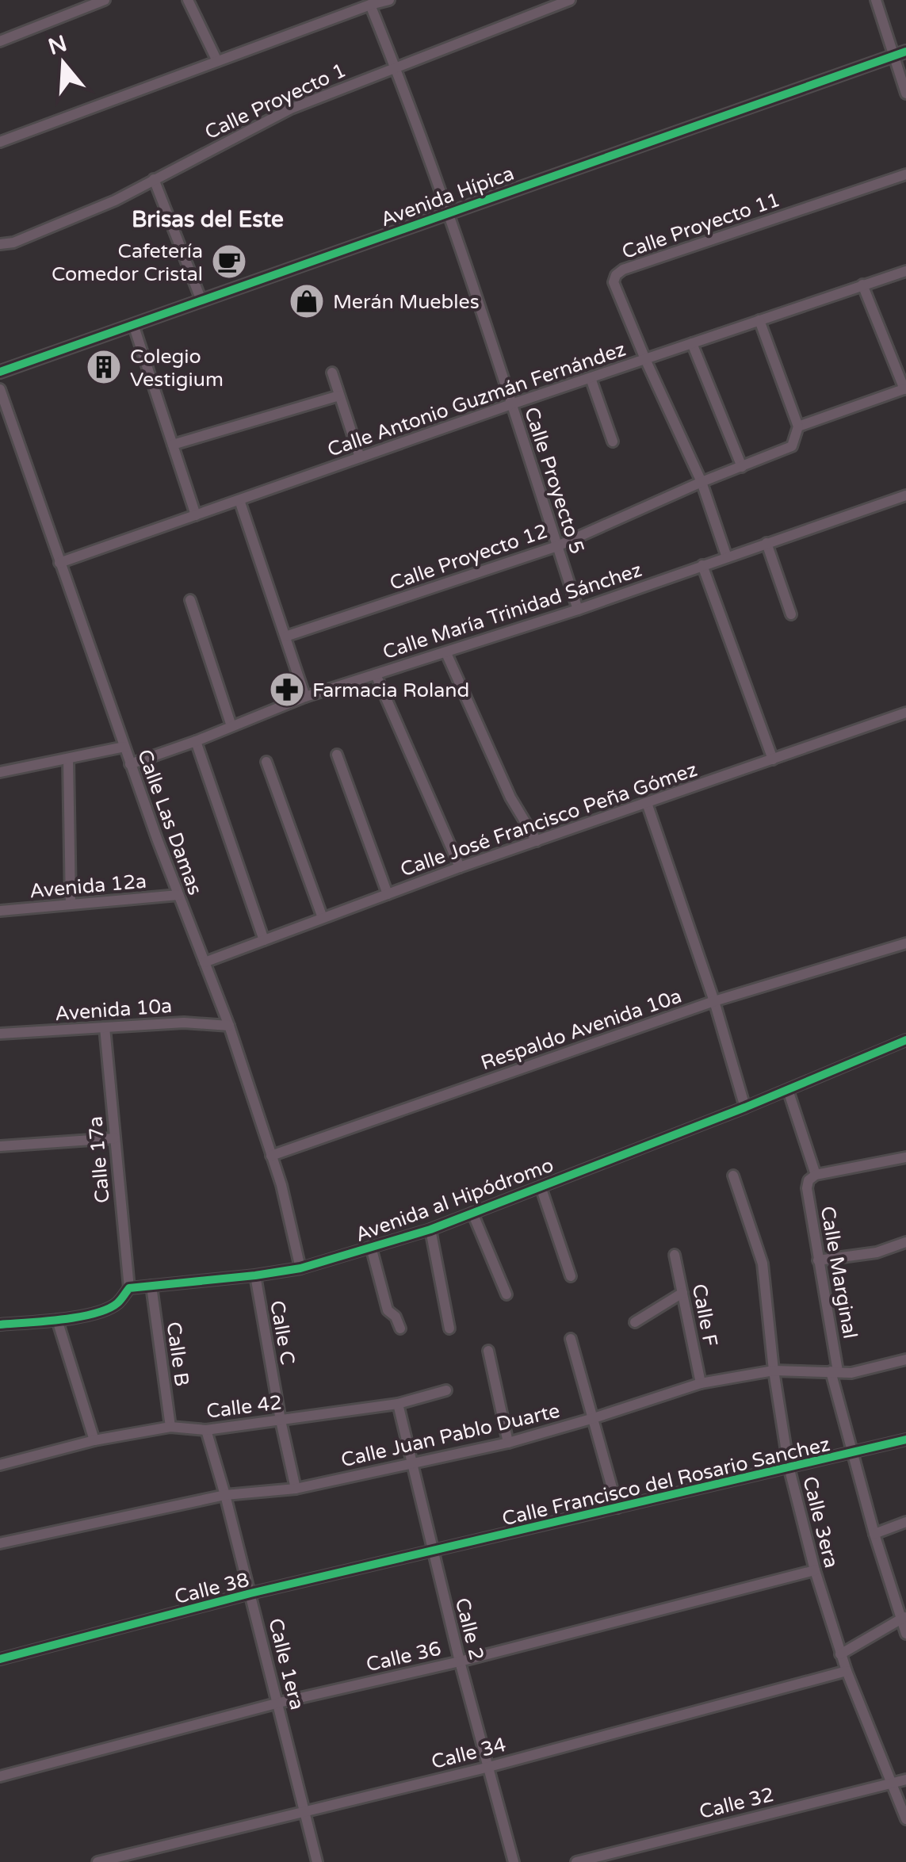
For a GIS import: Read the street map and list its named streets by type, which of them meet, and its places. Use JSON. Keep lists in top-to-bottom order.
{
  "streets": {
    "street": [
      "Calle Proyecto 1",
      "Avenida Hípica",
      "Calle Proyecto 11",
      "Calle Antonio Guzmán Fernández",
      "Calle Proyecto 5",
      "Calle Proyecto 12",
      "Calle María Trinidad Sánchez",
      "Calle José Francisco Peña Gómez",
      "Calle Las Damas",
      "Avenida 12a",
      "Avenida 10a",
      "Respaldo Avenida 10a",
      "Calle 17a",
      "Avenida al Hipódromo",
      "Calle Marginal",
      "Calle F",
      "Calle C",
      "Calle B",
      "Calle 42",
      "Calle Juan Pablo Duarte",
      "Calle Francisco del Rosario Sanchez",
      "Calle 3era",
      "Calle 38",
      "Calle 2",
      "Calle 36",
      "Calle 1era",
      "Calle 34",
      "Calle 32"
    ]
  },
  "crossings": [
    ["Calle Proyecto 1", "Calle Proyecto 5"],
    ["Avenida Hípica", "Calle Proyecto 5"],
    ["Calle Proyecto 11", "Calle Antonio Guzmán Fernández"],
    ["Calle Proyecto 11", "Calle Proyecto 12"],
    ["Calle Proyecto 11", "Calle María Trinidad Sánchez"],
    ["Calle Antonio Guzmán Fernández", "Calle Proyecto 5"],
    ["Calle Antonio Guzmán Fernández", "Calle Las Damas"],
    ["Calle Proyecto 5", "Calle Proyecto 12"],
    ["Calle Proyecto 5", "Calle María Trinidad Sánchez"],
    ["Calle María Trinidad Sánchez", "Calle Las Damas"],
    ["Calle José Francisco Peña Gómez", "Calle Las Damas"],
    ["Calle Las Damas", "Avenida 12a"],
    ["Calle Las Damas", "Avenida 10a"],
    ["Calle Las Damas", "Respaldo Avenida 10a"],
    ["Calle Las Damas", "Avenida al Hipódromo"],
    ["Avenida 10a", "Calle 17a"],
    ["Calle 17a", "Avenida al Hipódromo"],
    ["Avenida al Hipódromo", "Calle Marginal"],
    ["Avenida al Hipódromo", "Calle C"],
    ["Avenida al Hipódromo", "Calle B"],
    ["Calle Marginal", "Calle Juan Pablo Duarte"],
    ["Calle Marginal", "Calle Francisco del Rosario Sanchez"],
    ["Calle F", "Calle Juan Pablo Duarte"],
    ["Calle C", "Calle 42"],
    ["Calle C", "Calle Juan Pablo Duarte"],
    ["Calle B", "Calle 42"],
    ["Calle 42", "Calle 2"],
    ["Calle 42", "Calle 1era"],
    ["Calle Juan Pablo Duarte", "Calle 3era"],
    ["Calle Juan Pablo Duarte", "Calle 2"],
    ["Calle Juan Pablo Duarte", "Calle 1era"],
    ["Calle Francisco del Rosario Sanchez", "Calle 3era"],
    ["Calle Francisco del Rosario Sanchez", "Calle 38"],
    ["Calle Francisco del Rosario Sanchez", "Calle 2"],
    ["Calle 3era", "Calle 36"],
    ["Calle 3era", "Calle 34"],
    ["Calle 3era", "Calle 32"],
    ["Calle 38", "Calle 2"],
    ["Calle 38", "Calle 1era"],
    ["Calle 2", "Calle 36"],
    ["Calle 2", "Calle 34"],
    ["Calle 36", "Calle 1era"],
    ["Calle 1era", "Calle 34"]
  ],
  "districts": ["Brisas del Este"],
  "places": {
    "cafe": ["Cafetería Comedor Cristal"],
    "shop": ["Merán Muebles"],
    "building": ["Colegio Vestigium"],
    "pharmacy": ["Farmacia Roland"]
  },
  "north": "top"
}
